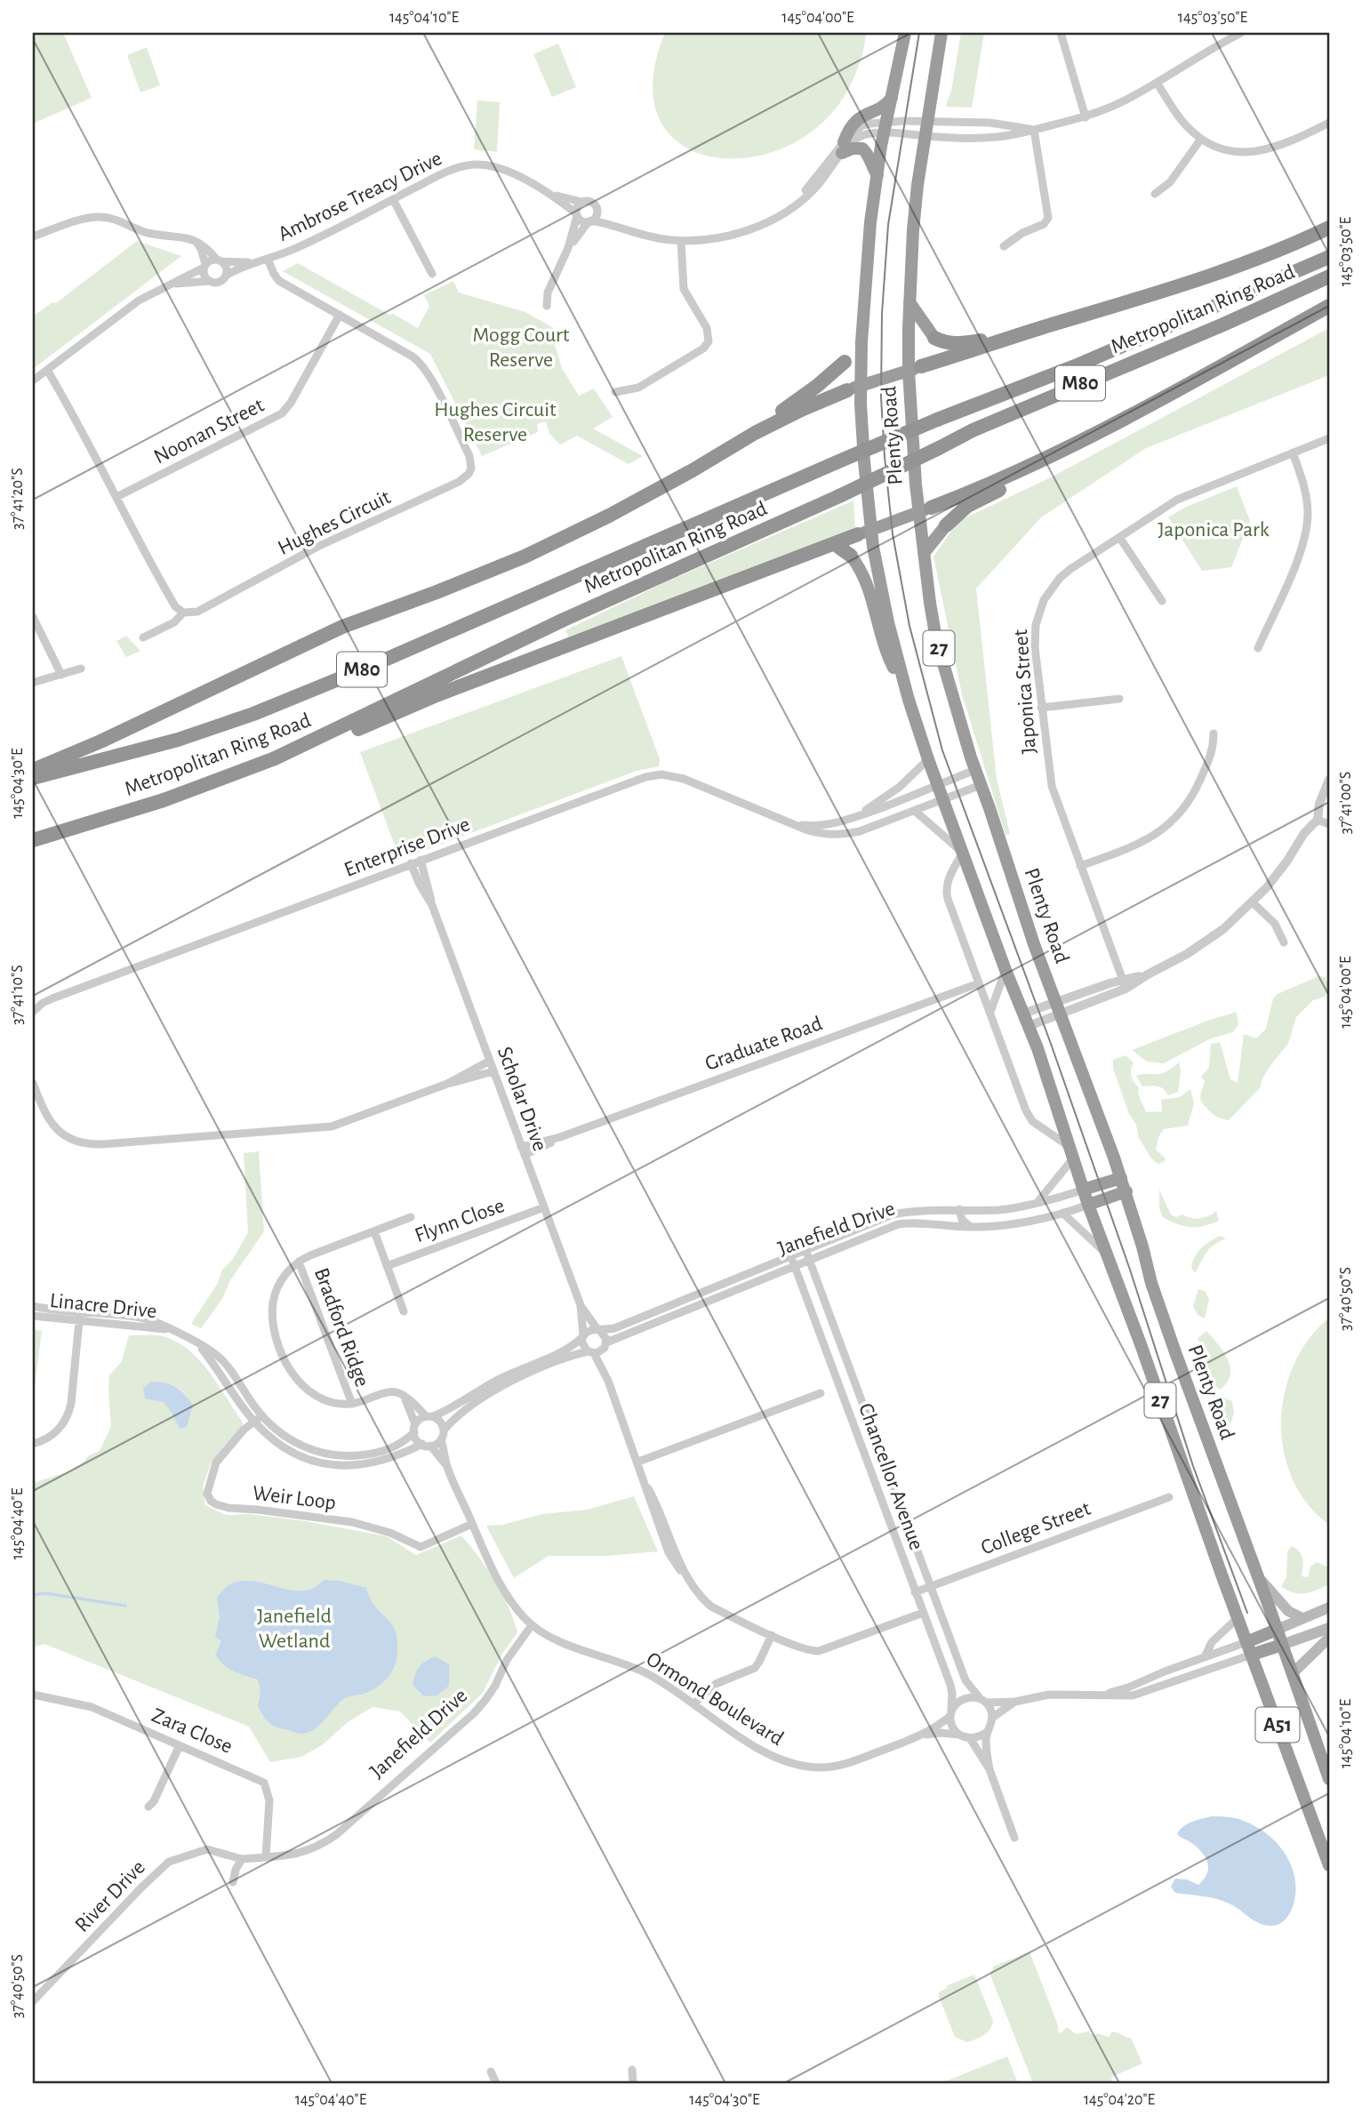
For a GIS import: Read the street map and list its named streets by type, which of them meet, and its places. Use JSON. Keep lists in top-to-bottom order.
{
  "streets": {
    "highway": [
      "Metropolitan Ring Road",
      "M80",
      "Plenty Road",
      "27",
      "Janefield Drive",
      "A51"
    ],
    "street": [
      "Ambrose Treacy Drive",
      "Noonan Street",
      "Hughes Circuit",
      "Japonica Street",
      "Enterprise Drive",
      "Graduate Road",
      "Scholar Drive",
      "Flynn Close",
      "Linacre Drive",
      "Bradford Ridge",
      "Chancellor Avenue",
      "Weir Loop",
      "College Street",
      "Ormond Boulevard",
      "Zara Close",
      "River Drive"
    ]
  },
  "crossings": [
    ["Ambrose Treacy Drive", "Hughes Circuit"],
    ["Noonan Street", "Hughes Circuit"],
    ["Plenty Road", "Enterprise Drive"],
    ["Plenty Road", "Janefield Drive"],
    ["Enterprise Drive", "Scholar Drive"],
    ["Graduate Road", "Scholar Drive"],
    ["Scholar Drive", "Flynn Close"],
    ["Scholar Drive", "Janefield Drive"],
    ["Janefield Drive", "Chancellor Avenue"],
    ["Janefield Drive", "Ormond Boulevard"],
    ["Janefield Drive", "Zara Close"],
    ["Janefield Drive", "River Drive"],
    ["Linacre Drive", "Weir Loop"],
    ["Chancellor Avenue", "College Street"],
    ["Chancellor Avenue", "Ormond Boulevard"]
  ],
  "parks": [
    "Mogg Court Reserve",
    "Hughes Circuit Reserve",
    "Japonica Park",
    "Janefield Wetland"
  ],
  "coordinates": [
    "145°04'10\"E",
    "145°04'00\"E",
    "145°03'50\"E",
    "37°41'20\"S",
    "145°04'30\"E",
    "37°41'00\"S",
    "37°41'10\"S",
    "37°40'50\"S",
    "145°04'40\"E",
    "145°04'20\"E"
  ]
}
